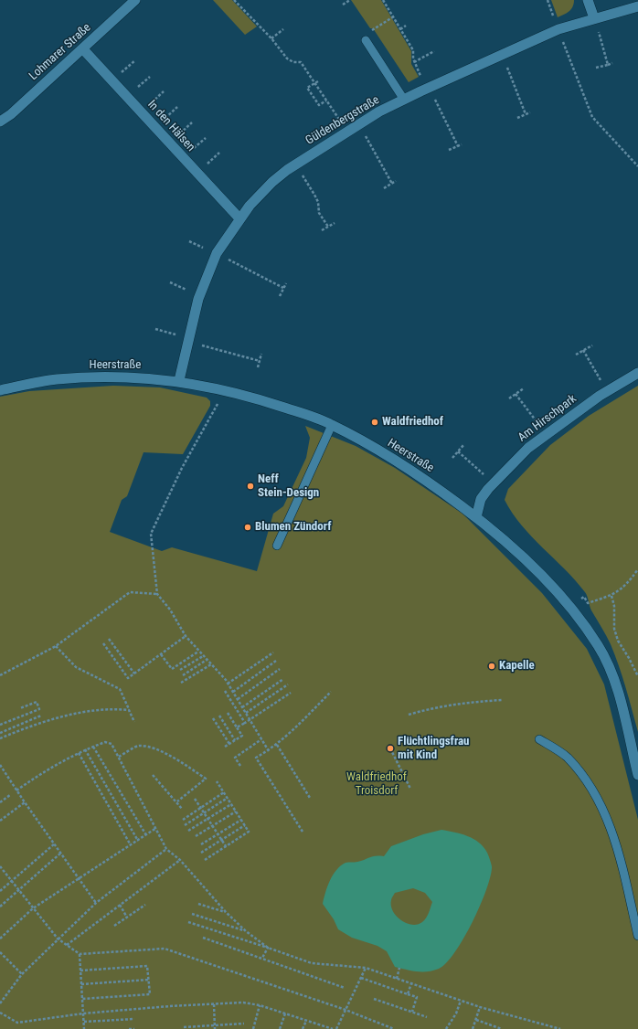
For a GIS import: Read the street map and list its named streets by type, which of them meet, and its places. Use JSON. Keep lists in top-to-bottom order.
{
  "streets": {
    "street": [
      "Lohmarer Straße",
      "Güldenbergstraße",
      "In den Hälsen",
      "Heerstraße",
      "Am Hirschpark"
    ]
  },
  "crossings": [
    ["Lohmarer Straße", "In den Hälsen"],
    ["Güldenbergstraße", "In den Hälsen"],
    ["Güldenbergstraße", "Heerstraße"],
    ["Heerstraße", "Am Hirschpark"]
  ],
  "parks": ["Waldfriedhof Troisdorf"],
  "places": [
    "Waldfriedhof",
    "Neff Stein-Design",
    "Blumen Zündorf",
    "Kapelle",
    "Flüchtlingsfrau mit Kind"
  ]
}
